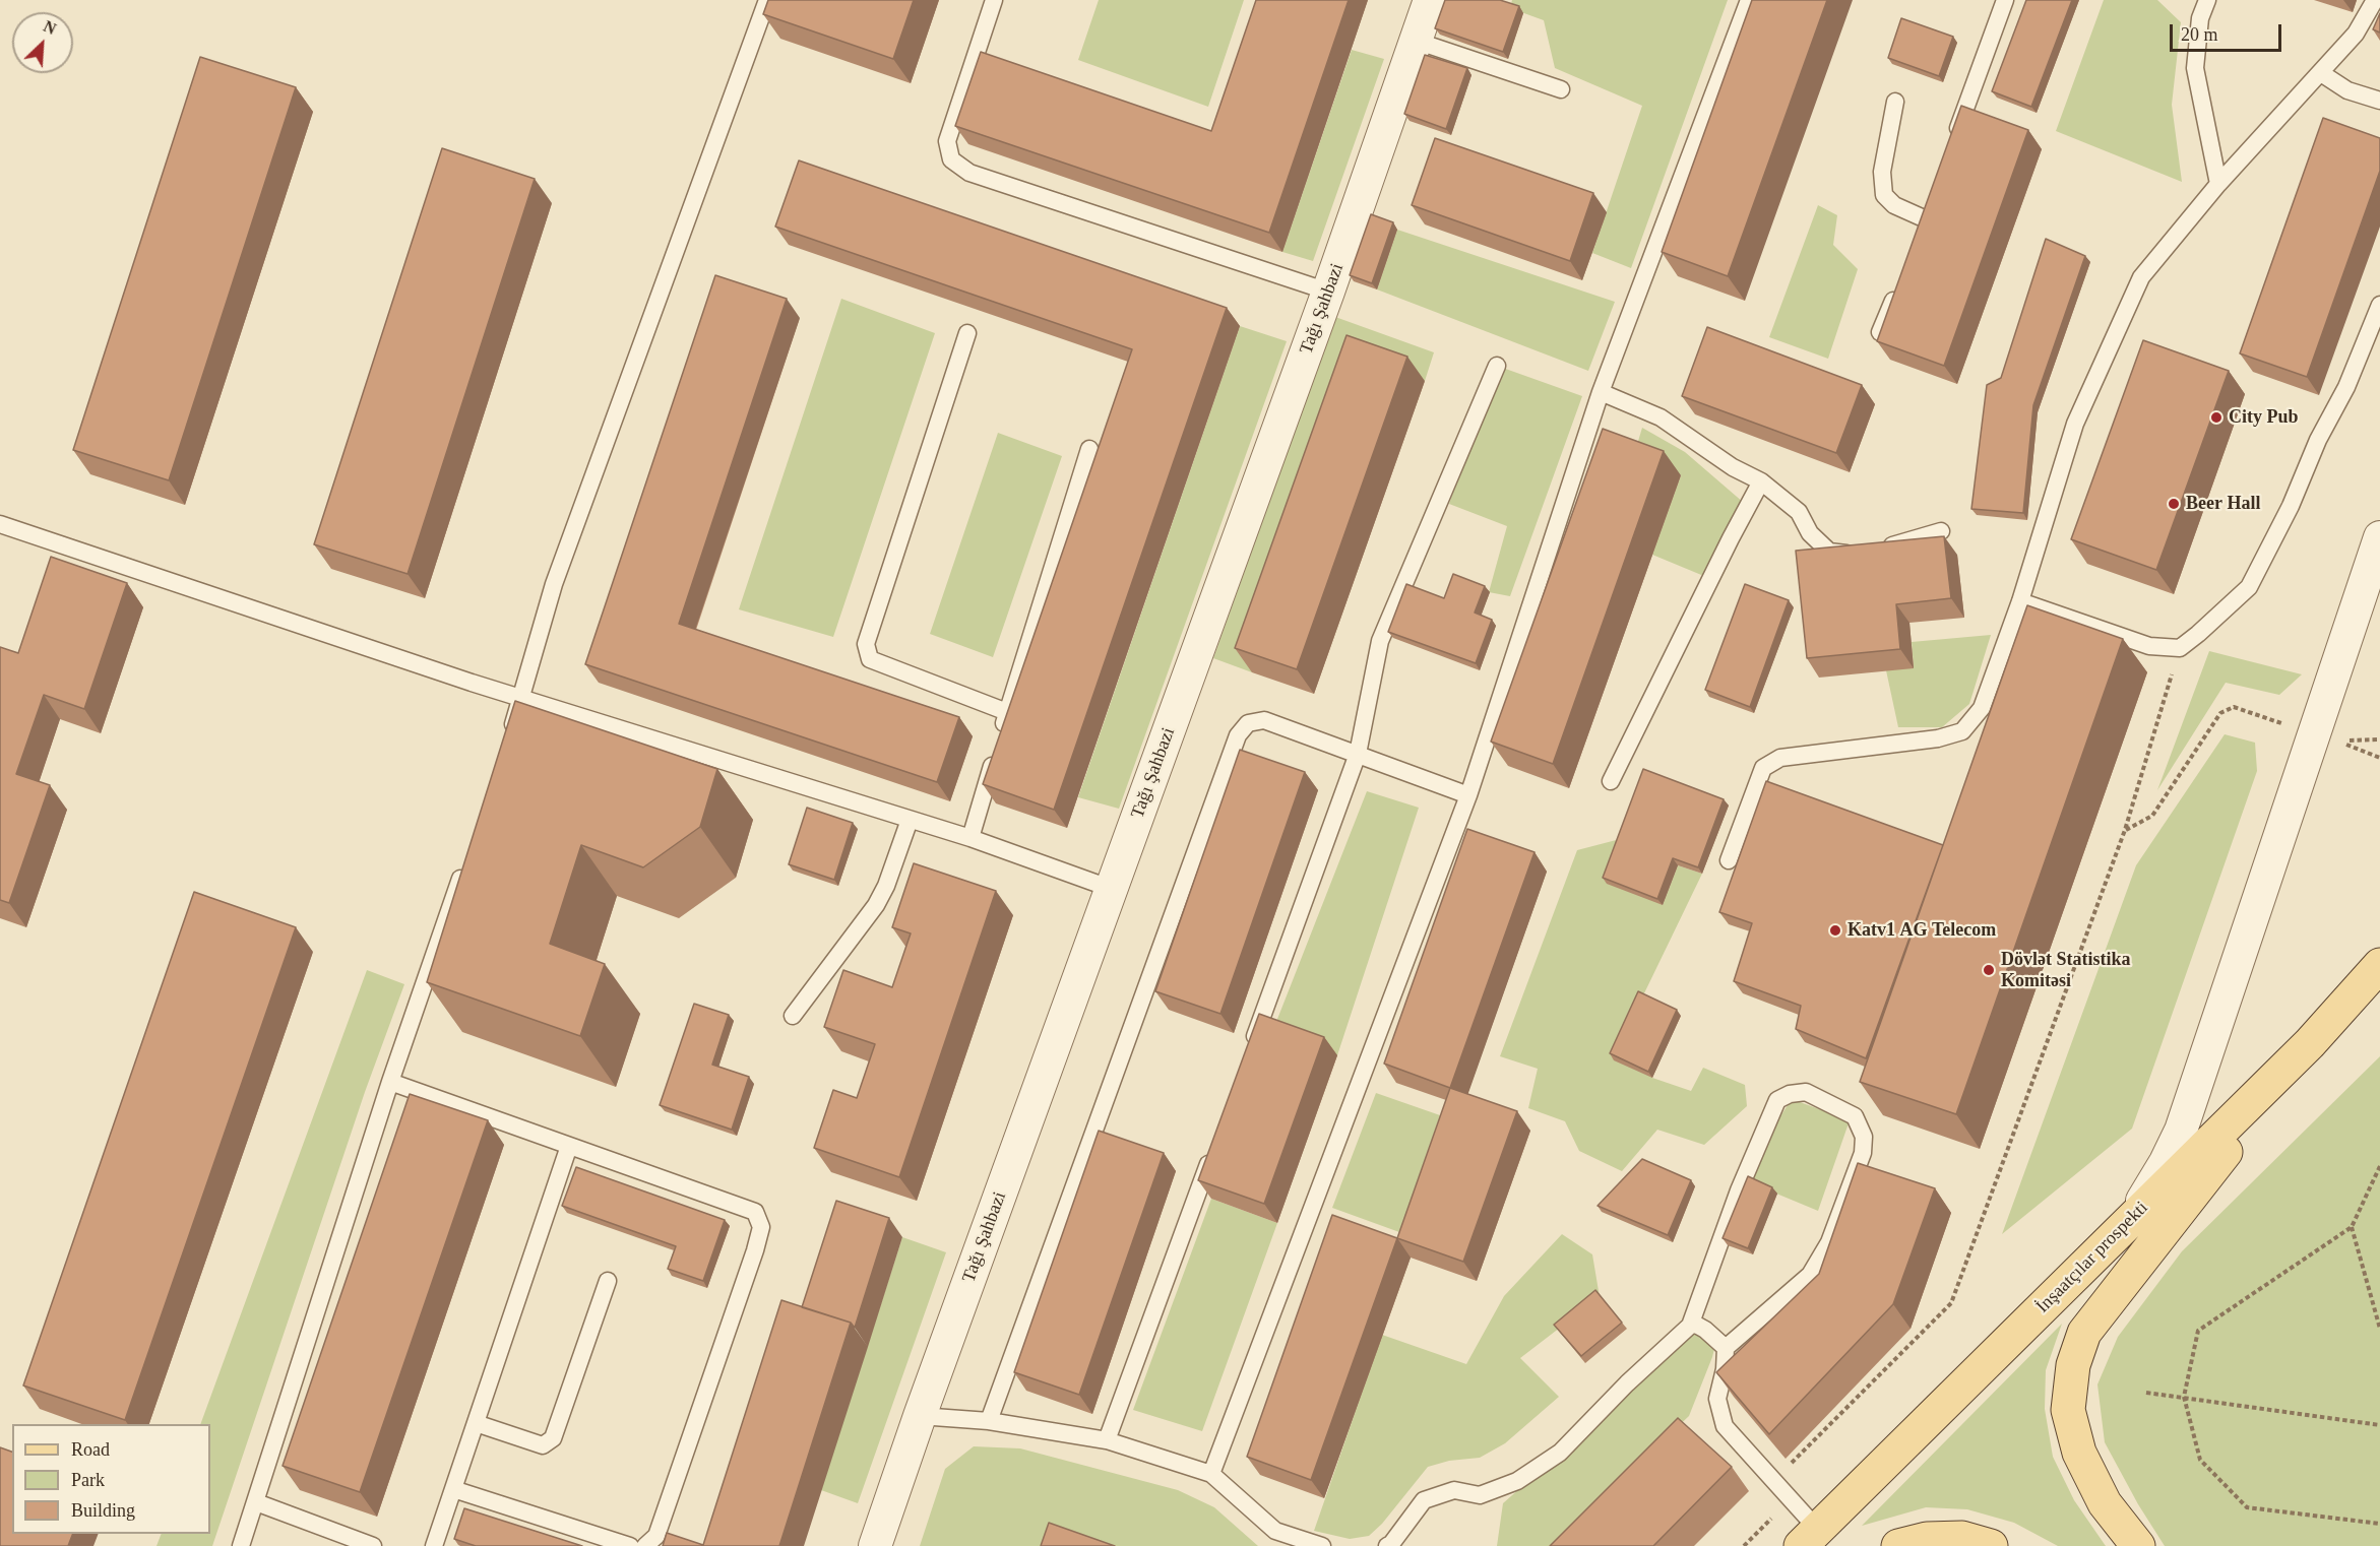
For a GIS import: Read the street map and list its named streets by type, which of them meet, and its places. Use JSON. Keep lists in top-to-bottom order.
{
  "streets": {
    "main road": ["İnşaatçılar prospekti"],
    "street": ["Tağı Şahbazi"]
  },
  "places": [
    "City Pub",
    "Beer Hall",
    "Katv1 AG Telecom",
    "Dövlət Statistika Komitəsi"
  ],
  "legend": ["Road", "Park", "Building"],
  "scale_bar": "20 m",
  "north": "top right"
}
